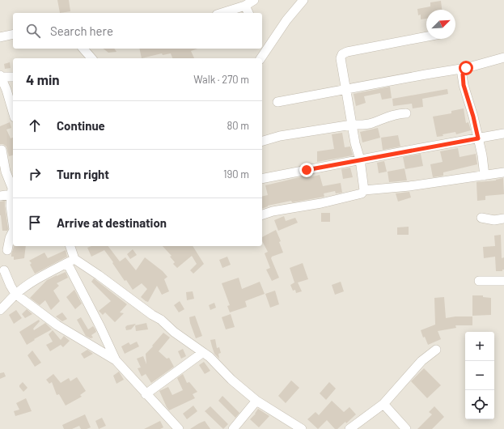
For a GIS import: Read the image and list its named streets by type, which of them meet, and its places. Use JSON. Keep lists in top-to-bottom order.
{
  "north": "top right",
  "page": {
    "search": "Search here",
    "heading": ["4 min", "Walk · 270 m"],
    "list": [
      ["Continue", "80 m"],
      ["Turn right", "190 m"],
      "Arrive at destination"
    ],
    "map_buttons": ["+", "−"]
  }
}
